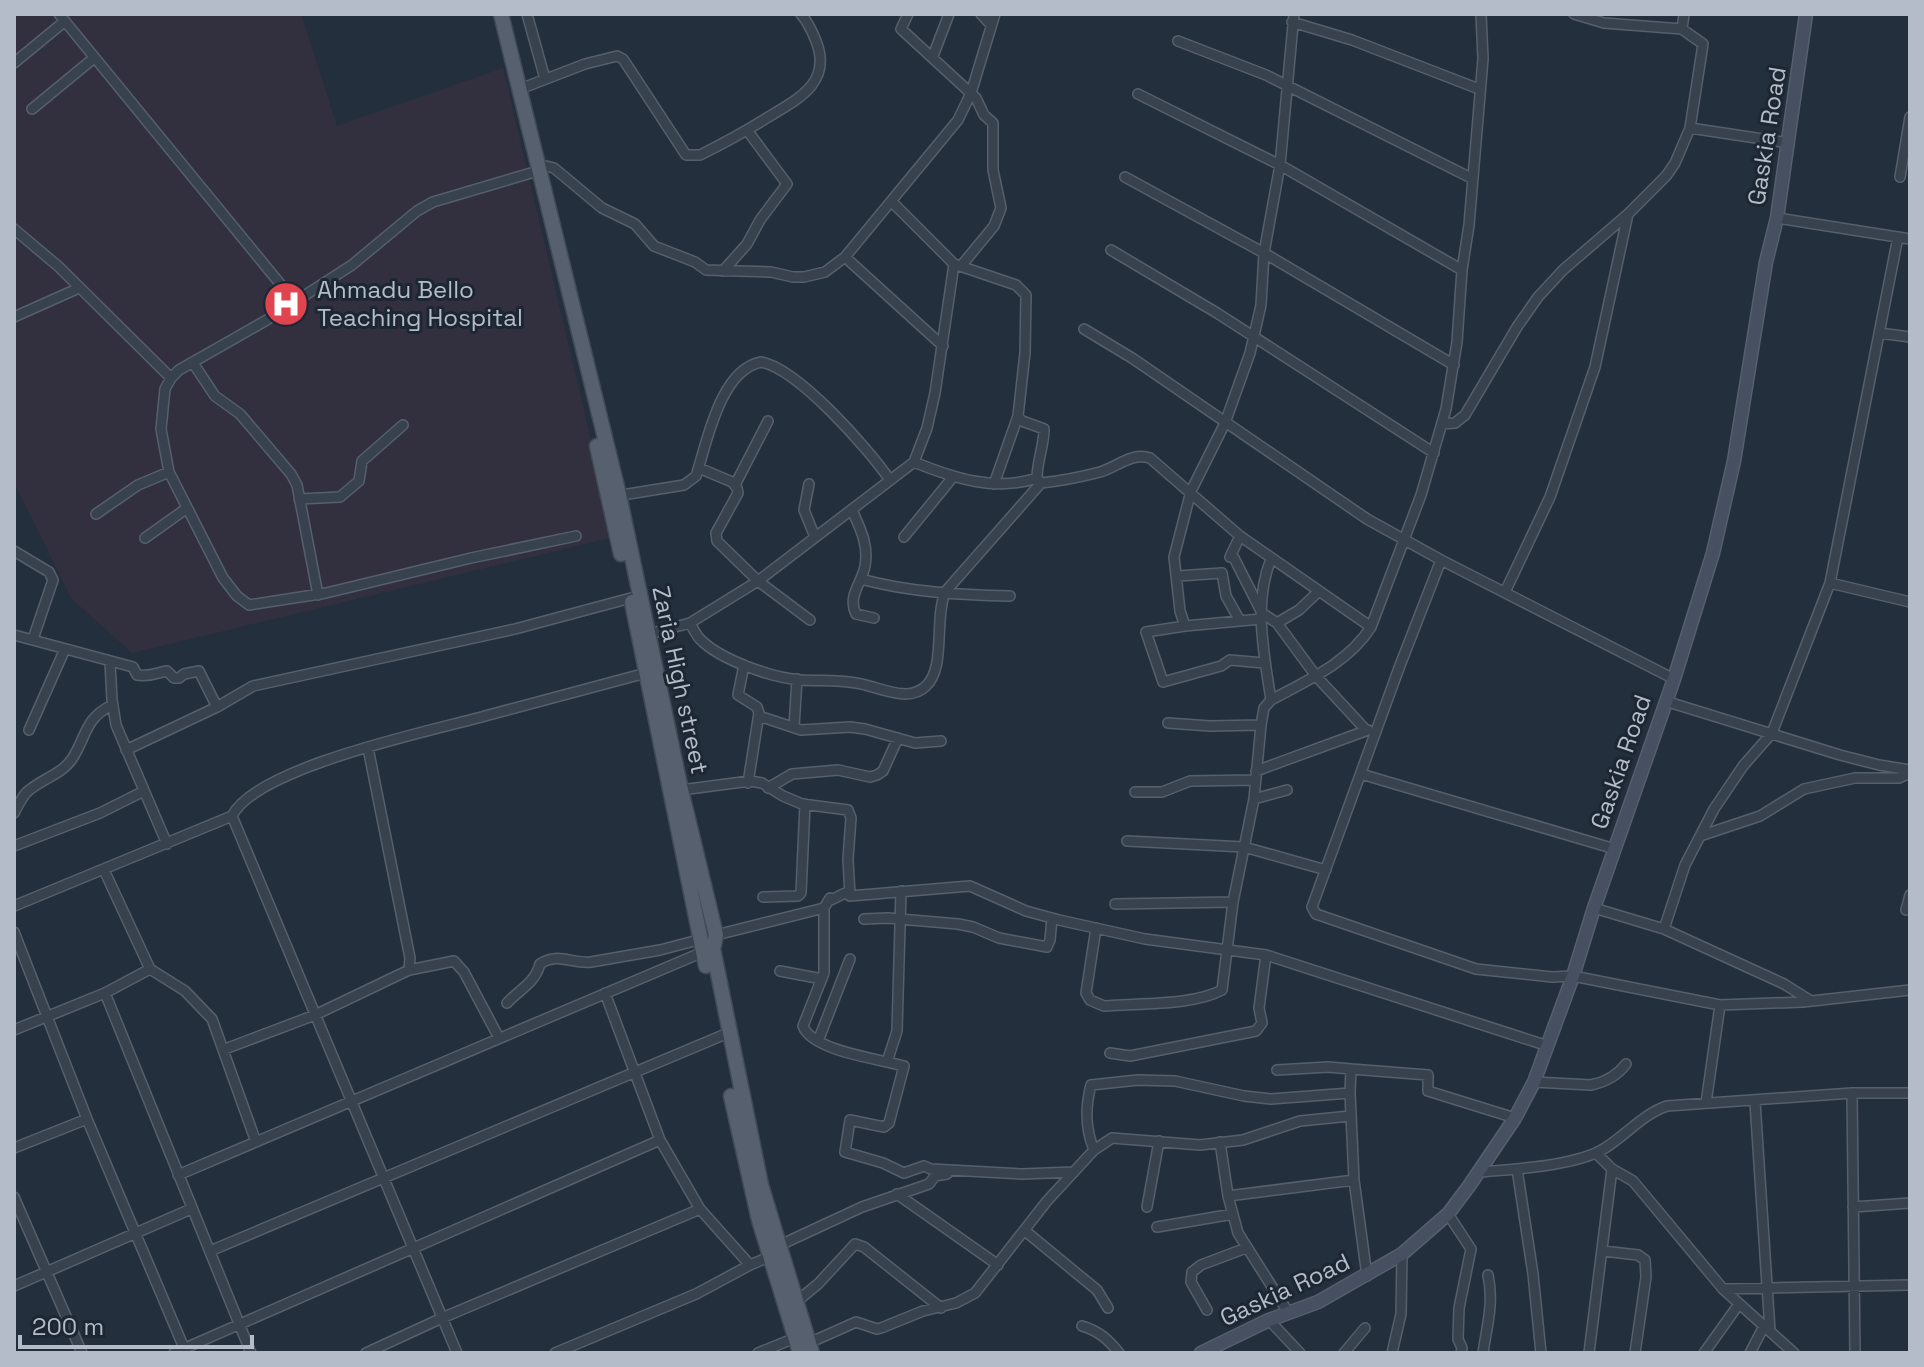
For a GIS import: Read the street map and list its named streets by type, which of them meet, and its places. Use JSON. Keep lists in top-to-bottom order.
{
  "streets": {
    "main road": ["Gaskia Road", "Zaria High street"]
  },
  "places": {
    "hospital": ["Ahmadu Bello Teaching Hospital"]
  },
  "scale_bar": "200 m"
}
